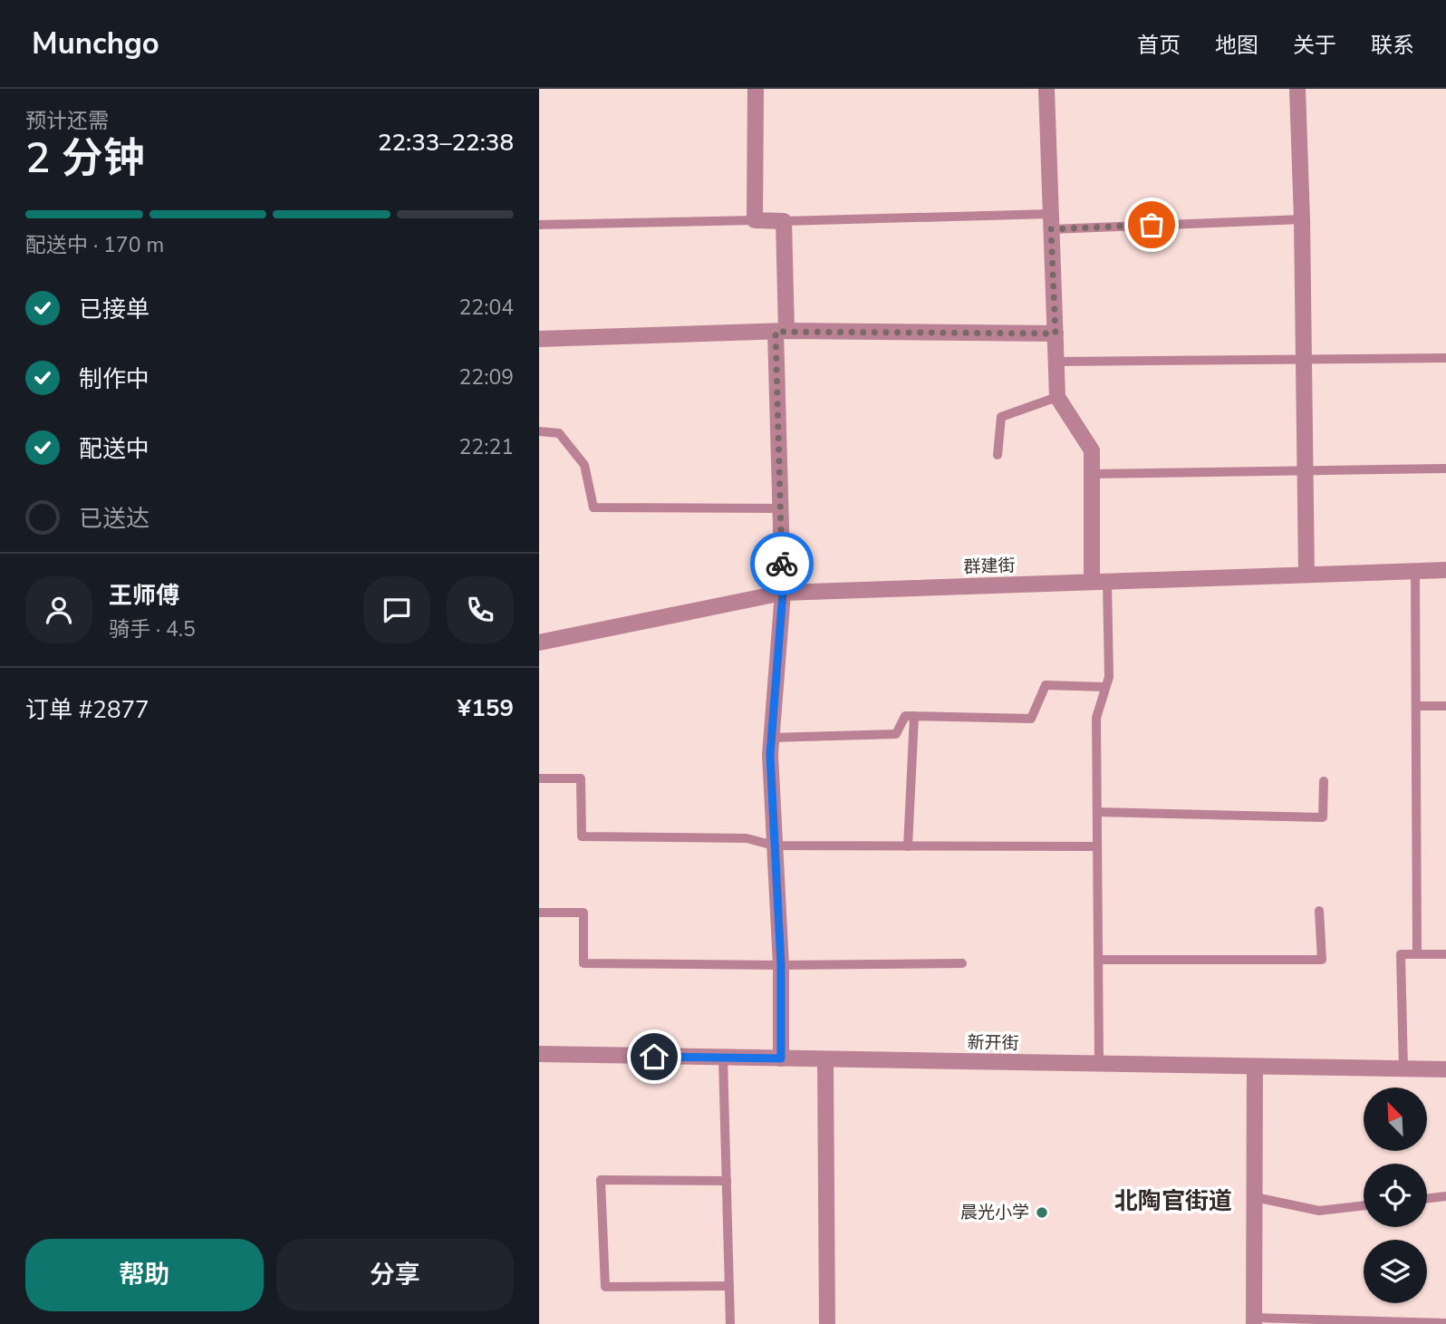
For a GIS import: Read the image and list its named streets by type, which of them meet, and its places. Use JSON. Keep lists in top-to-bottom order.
{
  "streets": {
    "street": ["群建街", "新开街"]
  },
  "districts": ["北陶官街道"],
  "places": ["晨光小学"],
  "north": "top left",
  "page": {
    "header": "Munchgo",
    "nav": [
      "首页",
      "地图",
      "关于",
      "联系"
    ],
    "heading": ["2 分钟", "预计还需", "22:33–22:38"],
    "panel": [
      "王师傅",
      "骑手 · 4.5",
      "订单 #2877",
      "¥159"
    ],
    "bar": "配送中 · 170 m",
    "list": [
      ["已接单", "22:04"],
      ["制作中", "22:09"],
      ["配送中", "22:21"],
      "已送达"
    ],
    "buttons": ["帮助", "分享"]
  }
}
